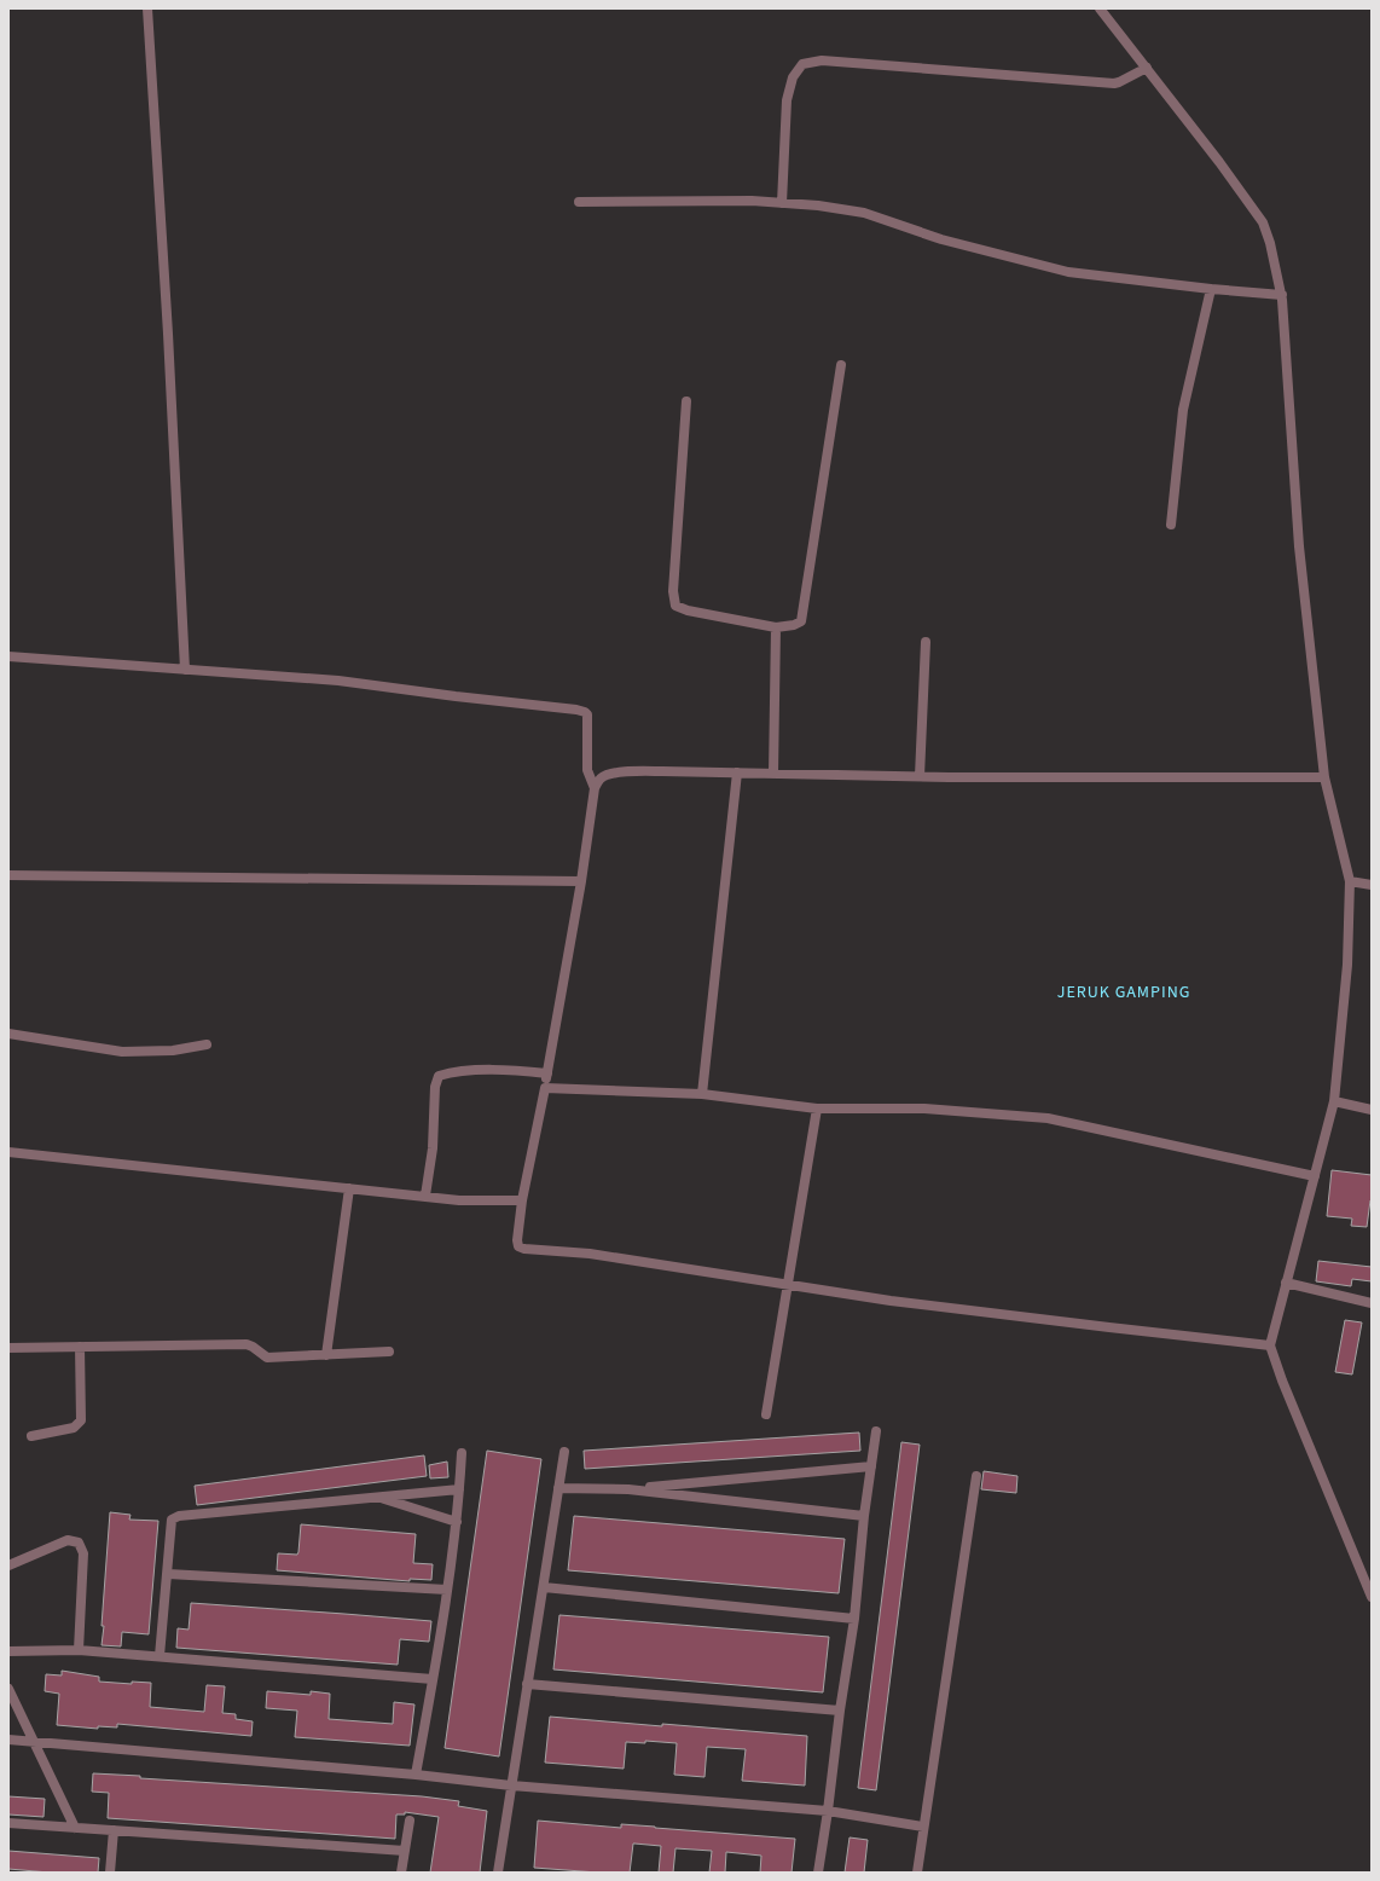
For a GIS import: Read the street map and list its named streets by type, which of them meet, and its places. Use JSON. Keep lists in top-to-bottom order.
{
  "districts": ["JERUK GAMPING"]
}
